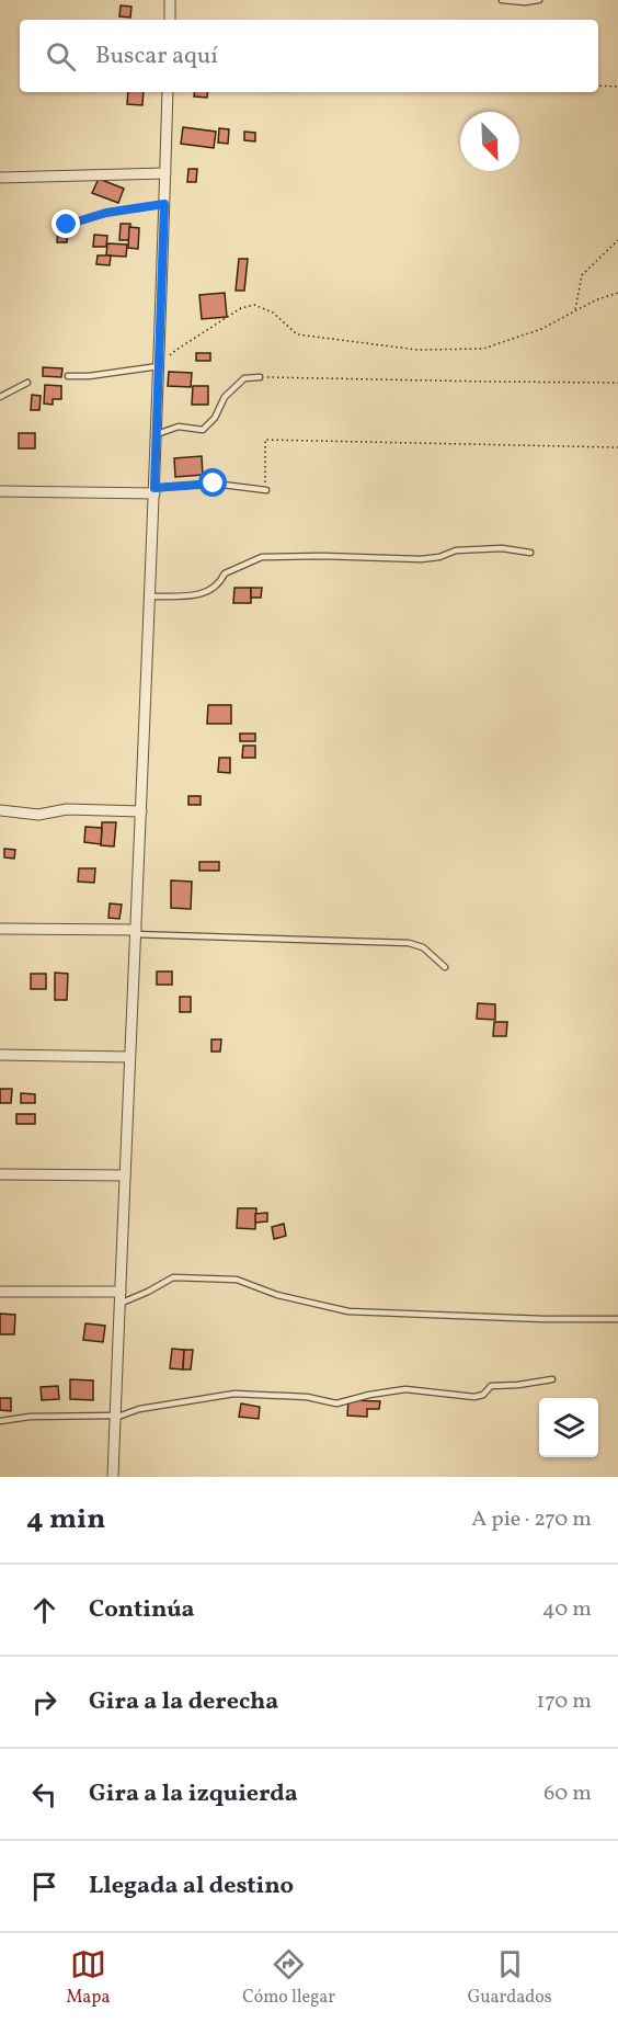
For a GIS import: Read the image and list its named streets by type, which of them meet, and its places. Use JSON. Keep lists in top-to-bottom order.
{
  "north": "bottom right",
  "page": {
    "search": "Buscar aquí",
    "heading": ["4 min", "A pie · 270 m"],
    "list": [
      ["Continúa", "40 m"],
      ["Gira a la derecha", "170 m"],
      ["Gira a la izquierda", "60 m"],
      "Llegada al destino"
    ],
    "nav": ["Mapa", "Cómo llegar", "Guardados"]
  }
}
